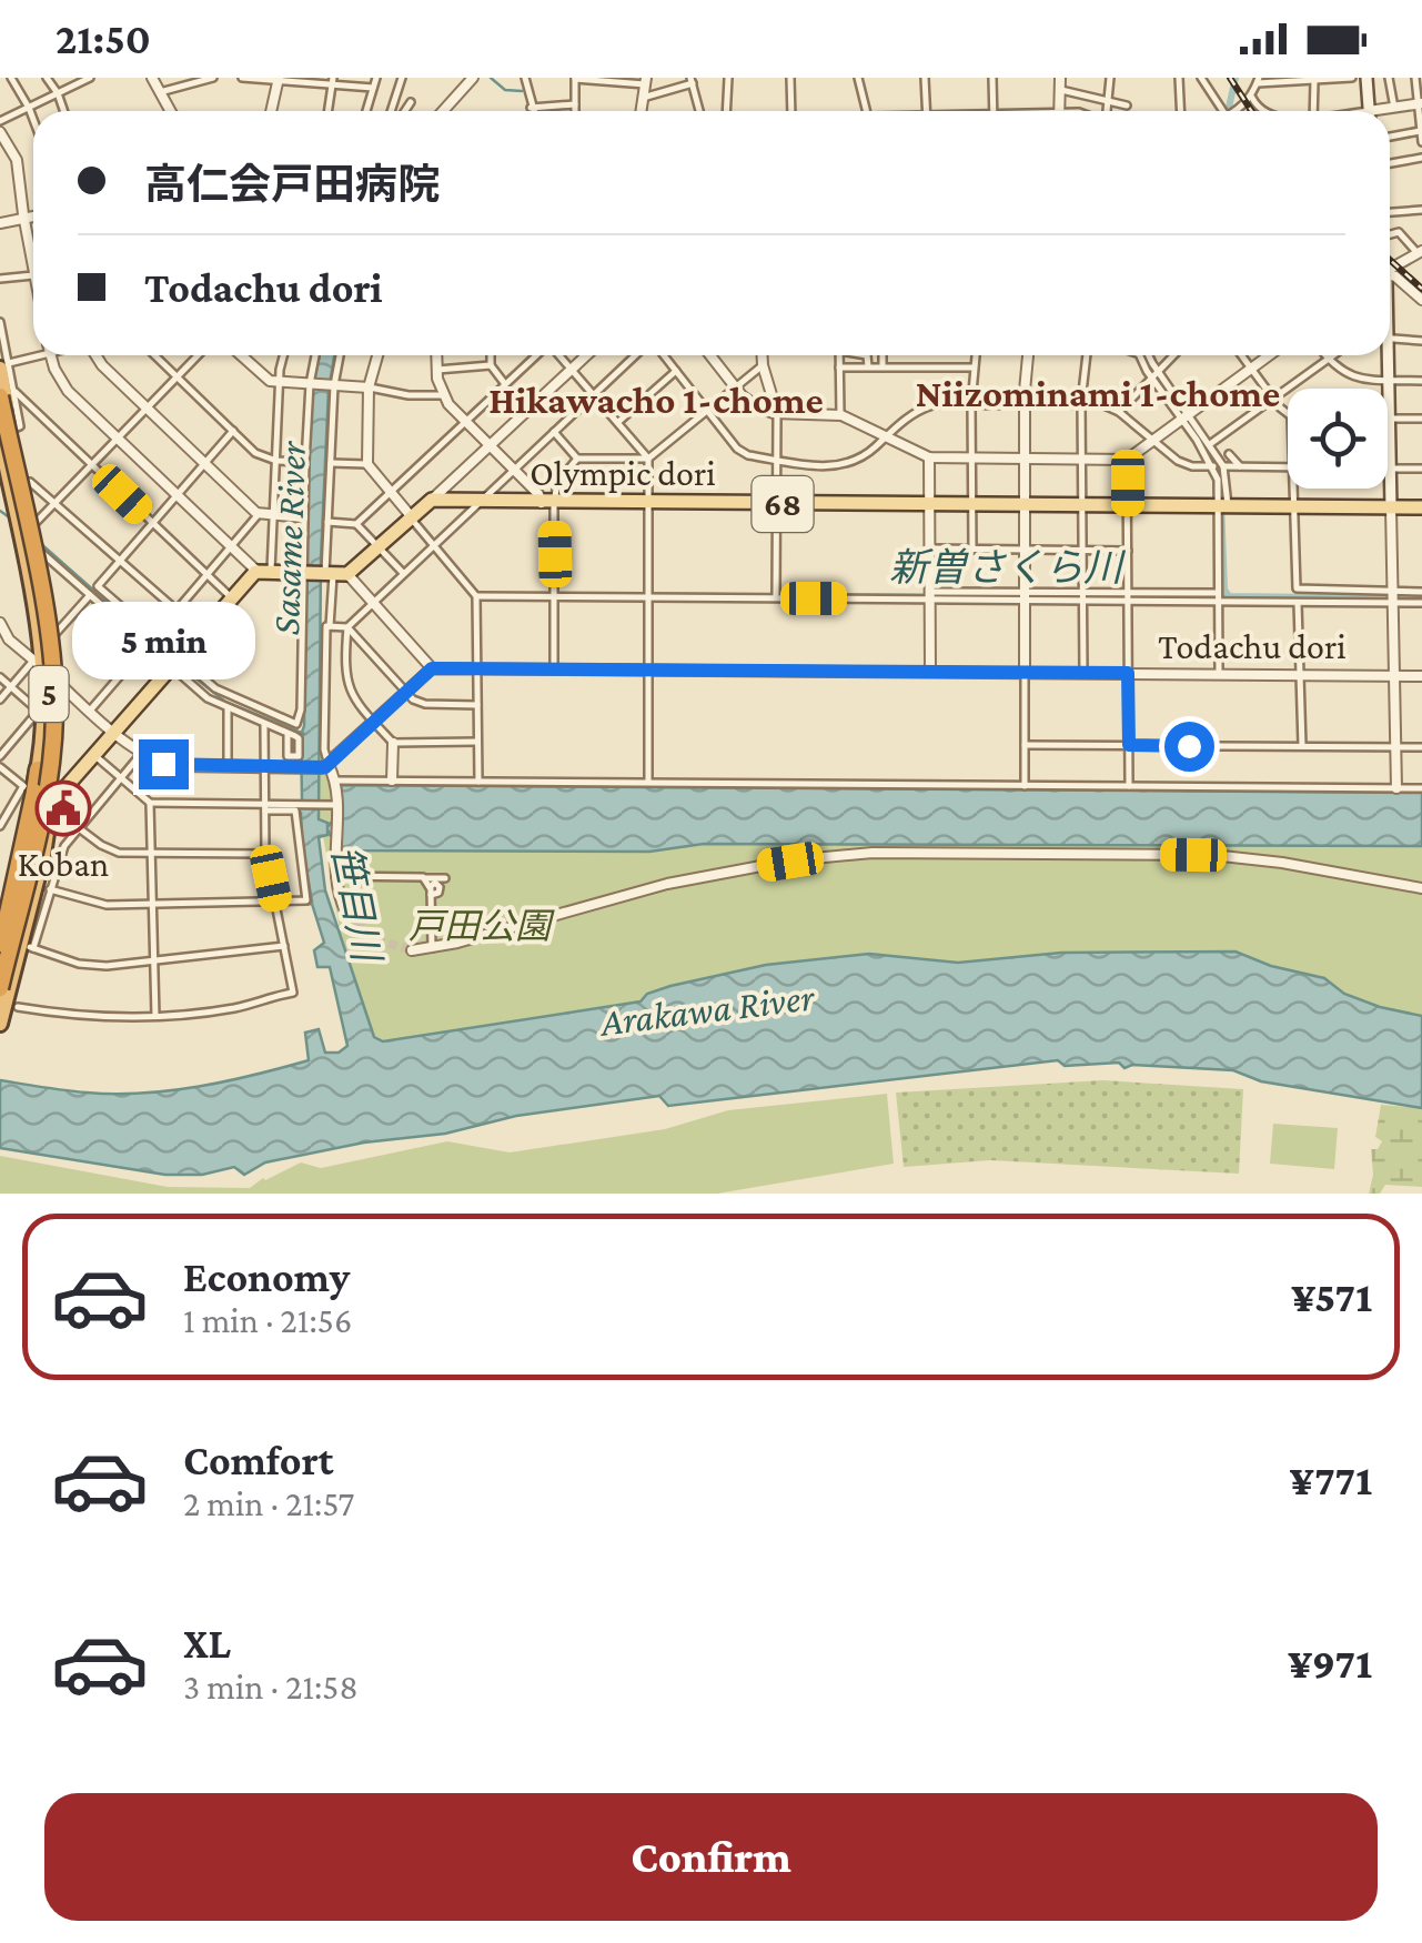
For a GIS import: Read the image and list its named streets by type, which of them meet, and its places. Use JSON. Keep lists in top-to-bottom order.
{
  "streets": {
    "highway": ["5"],
    "main road": ["Olympic dori", "68"],
    "street": ["Todachu dori"]
  },
  "districts": ["Niizominami 1-chome", "Hikawacho 1-chome"],
  "water": [
    "Sasame River",
    "新曽さくら川",
    "笹目川",
    "Arakawa River"
  ],
  "parks": ["戸田公園"],
  "places": {
    "public building": ["Koban"]
  },
  "page": {
    "status": "21:50",
    "banner": ["高仁会戸田病院", "Todachu dori"],
    "bubble": "5 min",
    "list": [
      {
        "name": "Economy",
        "note": "1 min · 21:56",
        "value": "¥571"
      },
      {
        "name": "Comfort",
        "note": "2 min · 21:57",
        "value": "¥771"
      },
      {
        "name": "XL",
        "note": "3 min · 21:58",
        "value": "¥971"
      }
    ],
    "buttons": "Confirm"
  }
}
